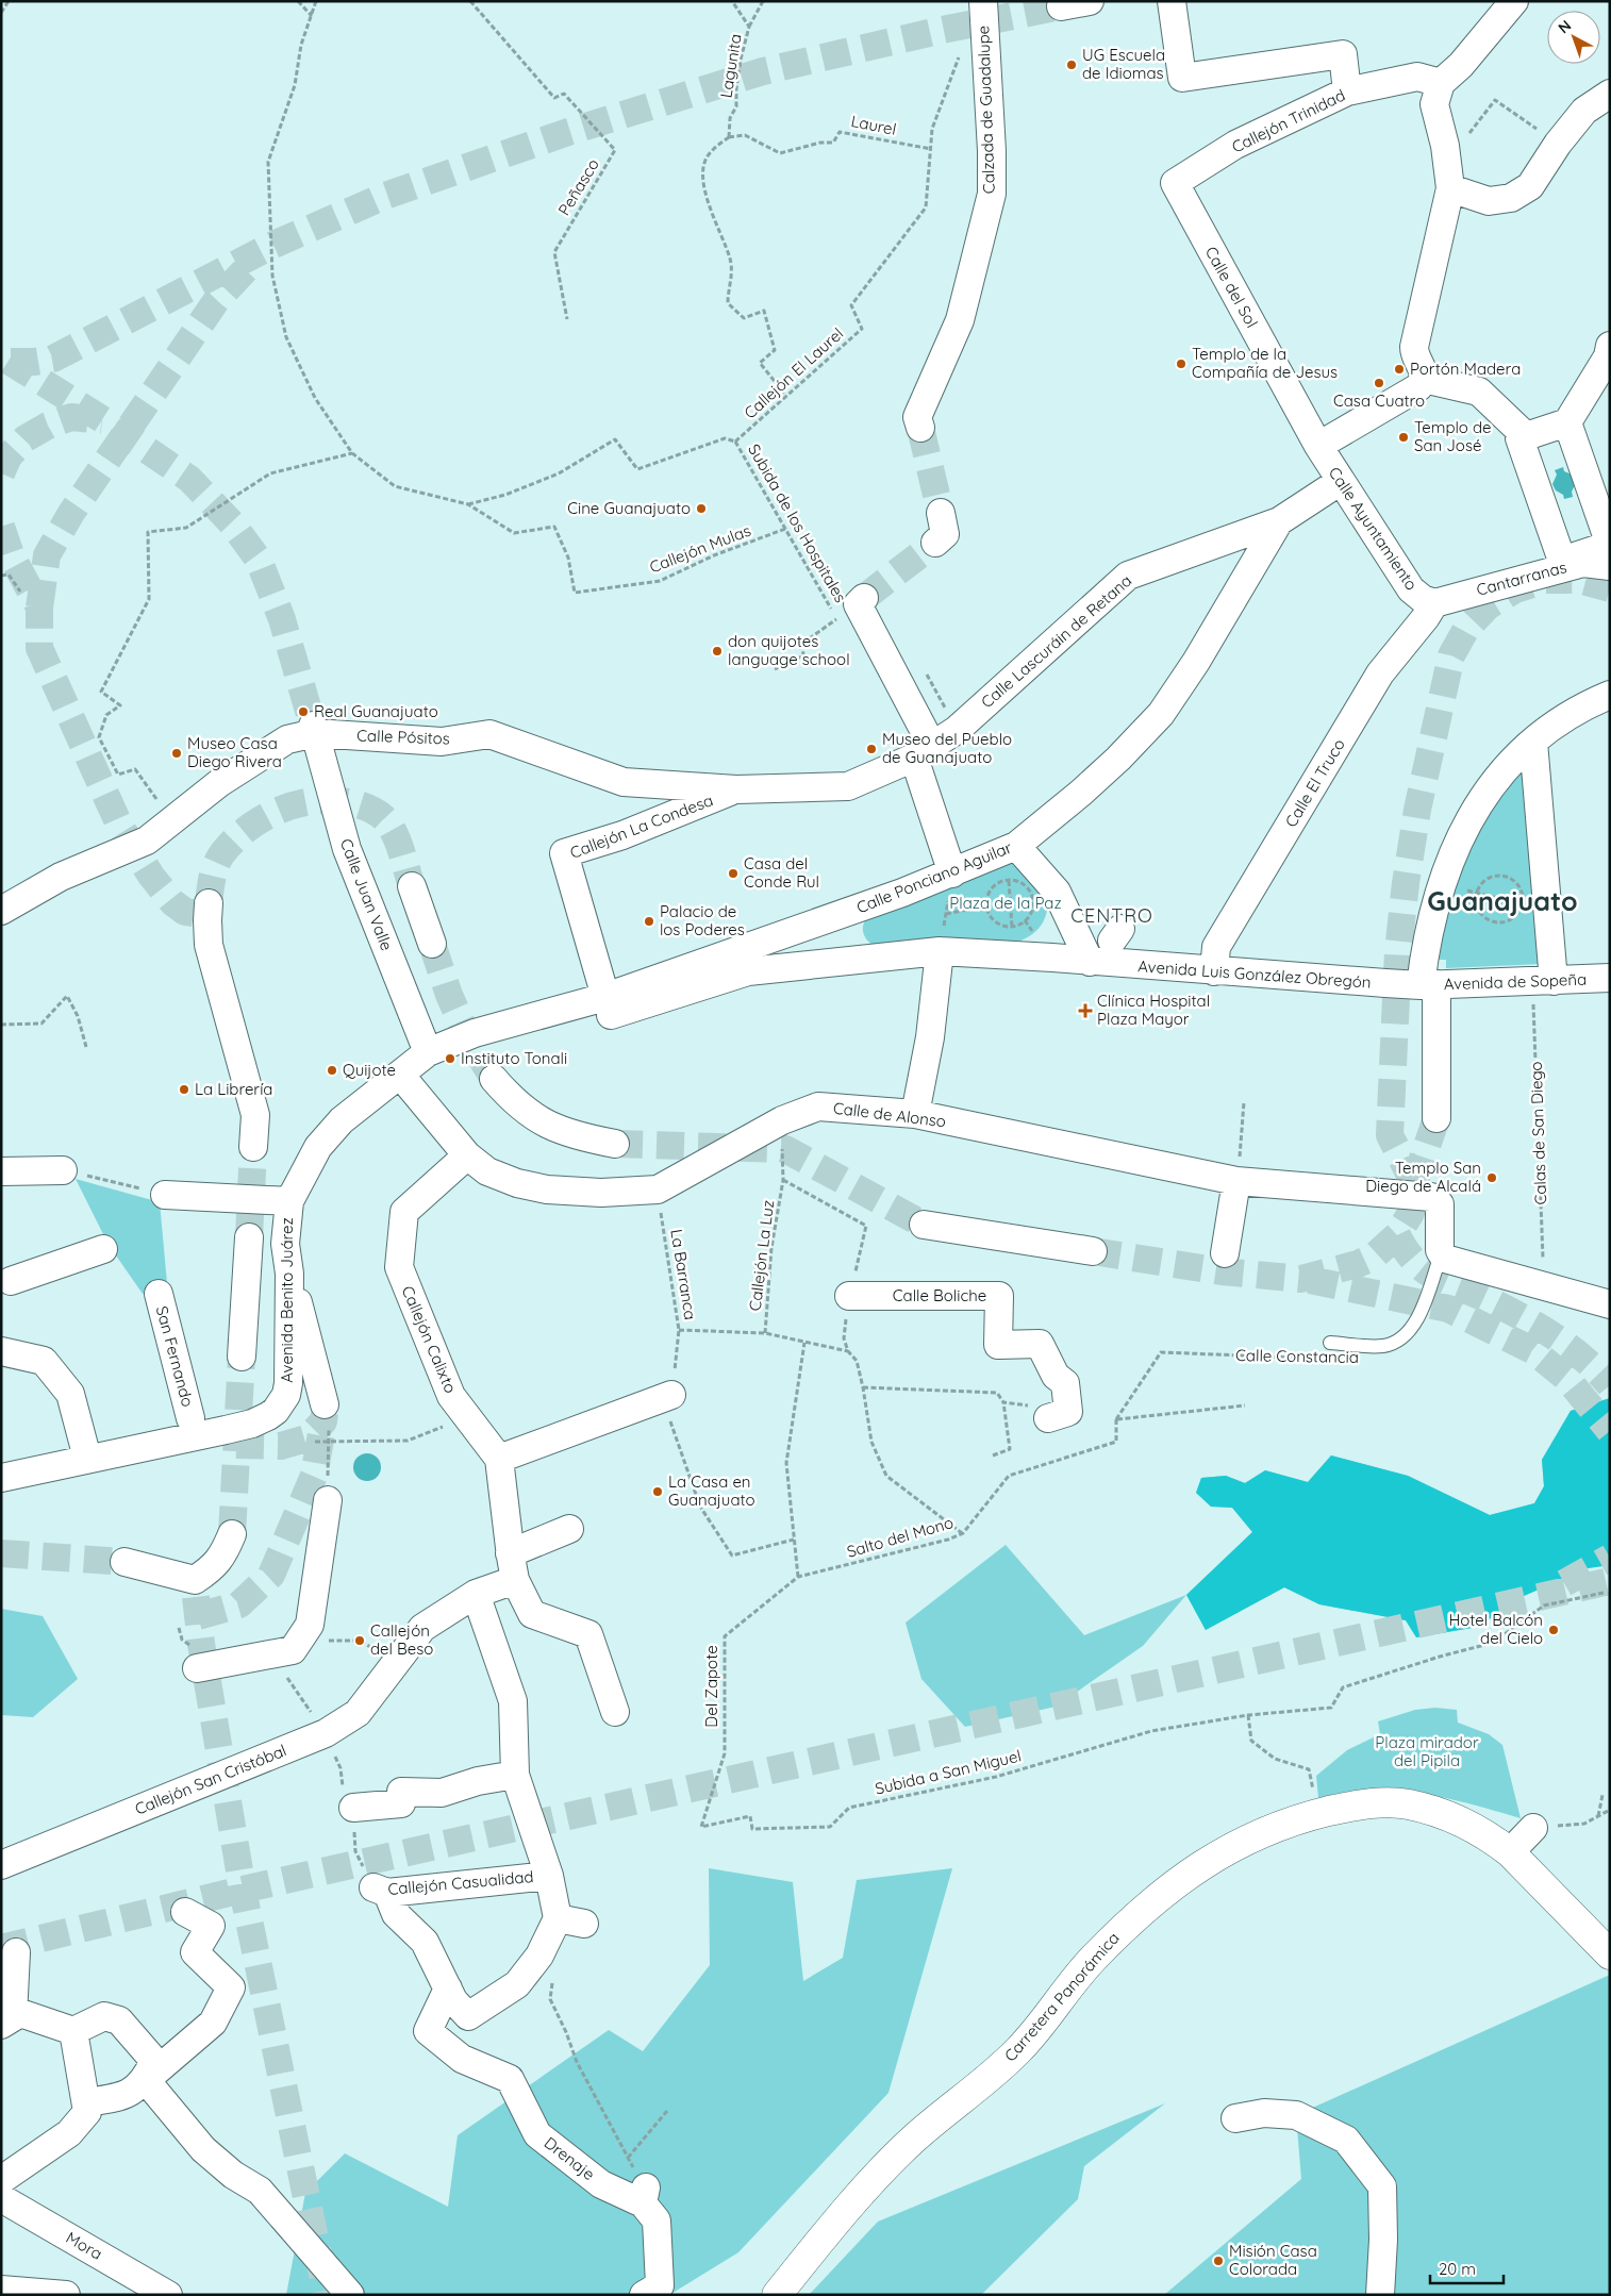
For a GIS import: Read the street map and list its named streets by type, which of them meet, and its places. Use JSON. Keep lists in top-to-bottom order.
{
  "streets": {
    "street": [
      "Calzada de Guadalupe",
      "Callejón Trinidad",
      "Calle del Sol",
      "Calle Ayuntamiento",
      "Cantarranas",
      "Calle Lascuráin de Retana",
      "Calle Pósitos",
      "Calle El Truco",
      "Callejón La Condesa",
      "Calle Ponciano Aguilar",
      "Calle Juan Valle",
      "Avenida Luis González Obregón",
      "Avenida de Sopeña",
      "Calle de Alonso",
      "Calle Boliche",
      "Avenida Benito Juárez",
      "Callejón Calixto",
      "San Fernando",
      "Callejón San Cristóbal",
      "Callejón Casualidad",
      "Carretera Panorámica",
      "Drenaje",
      "Mora"
    ],
    "path": [
      "Lagunita",
      "Laurel",
      "Peñasco",
      "Callejón El Laurel",
      "Subida de los Hospitales",
      "Callejón Mulas",
      "Calas de San Diego",
      "Callejón La Luz",
      "La Barranca",
      "Calle Constancia",
      "Salto del Mono",
      "Del Zapote",
      "Subida a San Miguel"
    ]
  },
  "crossings": [
    ["Lagunita", "Laurel"],
    ["Callejón Trinidad", "Calle del Sol"],
    ["Laurel", "Callejón El Laurel"],
    ["Calle del Sol", "Calle Ayuntamiento"],
    ["Callejón El Laurel", "Subida de los Hospitales"],
    ["Subida de los Hospitales", "Callejón Mulas"],
    ["Calle Ayuntamiento", "Cantarranas"],
    ["Calle Ayuntamiento", "Calle El Truco"],
    ["Cantarranas", "Calle El Truco"],
    ["Calle Lascuráin de Retana", "Calle Pósitos"],
    ["Calle Lascuráin de Retana", "Calle Ponciano Aguilar"],
    ["Calle Pósitos", "Callejón La Condesa"],
    ["Calle Pósitos", "Calle Juan Valle"],
    ["Calle El Truco", "Avenida Luis González Obregón"],
    ["Callejón La Condesa", "Calle Ponciano Aguilar"],
    ["Callejón La Condesa", "Avenida Benito Juárez"],
    ["Calle Ponciano Aguilar", "Avenida Benito Juárez"],
    ["Calle Juan Valle", "Avenida Benito Juárez"],
    ["Avenida Luis González Obregón", "Avenida de Sopeña"],
    ["Avenida de Sopeña", "Calas de San Diego"],
    ["Calle de Alonso", "La Barranca"],
    ["Calle de Alonso", "Avenida Benito Juárez"],
    ["Calle de Alonso", "Callejón Calixto"],
    ["Callejón La Luz", "Calle Boliche"],
    ["Calle Constancia", "Salto del Mono"],
    ["Salto del Mono", "Del Zapote"],
    ["Del Zapote", "Subida a San Miguel"],
    ["Callejón Casualidad", "Drenaje"]
  ],
  "districts": ["Guanajuato", "CENTRO"],
  "parks": ["Plaza de la Paz", "Plaza mirador del Pipila"],
  "places": {
    "other": [
      "UG Escuela de Idiomas",
      "Templo de la Compañía de Jesus",
      "Portón Madera",
      "Casa Cuatro",
      "Templo de San José",
      "Cine Guanajuato",
      "don quijotes language school",
      "Real Guanajuato",
      "Museo del Pueblo de Guanajuato",
      "Museo Casa Diego Rivera",
      "Casa del Conde Rul",
      "Palacio de los Poderes",
      "Instituto Tonali",
      "Quijote",
      "La Librería",
      "Templo San Diego de Alcalá",
      "La Casa en Guanajuato",
      "Hotel Balcón del Cielo",
      "Callejón del Beso",
      "Misión Casa Colorada"
    ],
    "health": ["Clínica Hospital Plaza Mayor"]
  },
  "scale_bar": "20 m",
  "north": "top left"
}
